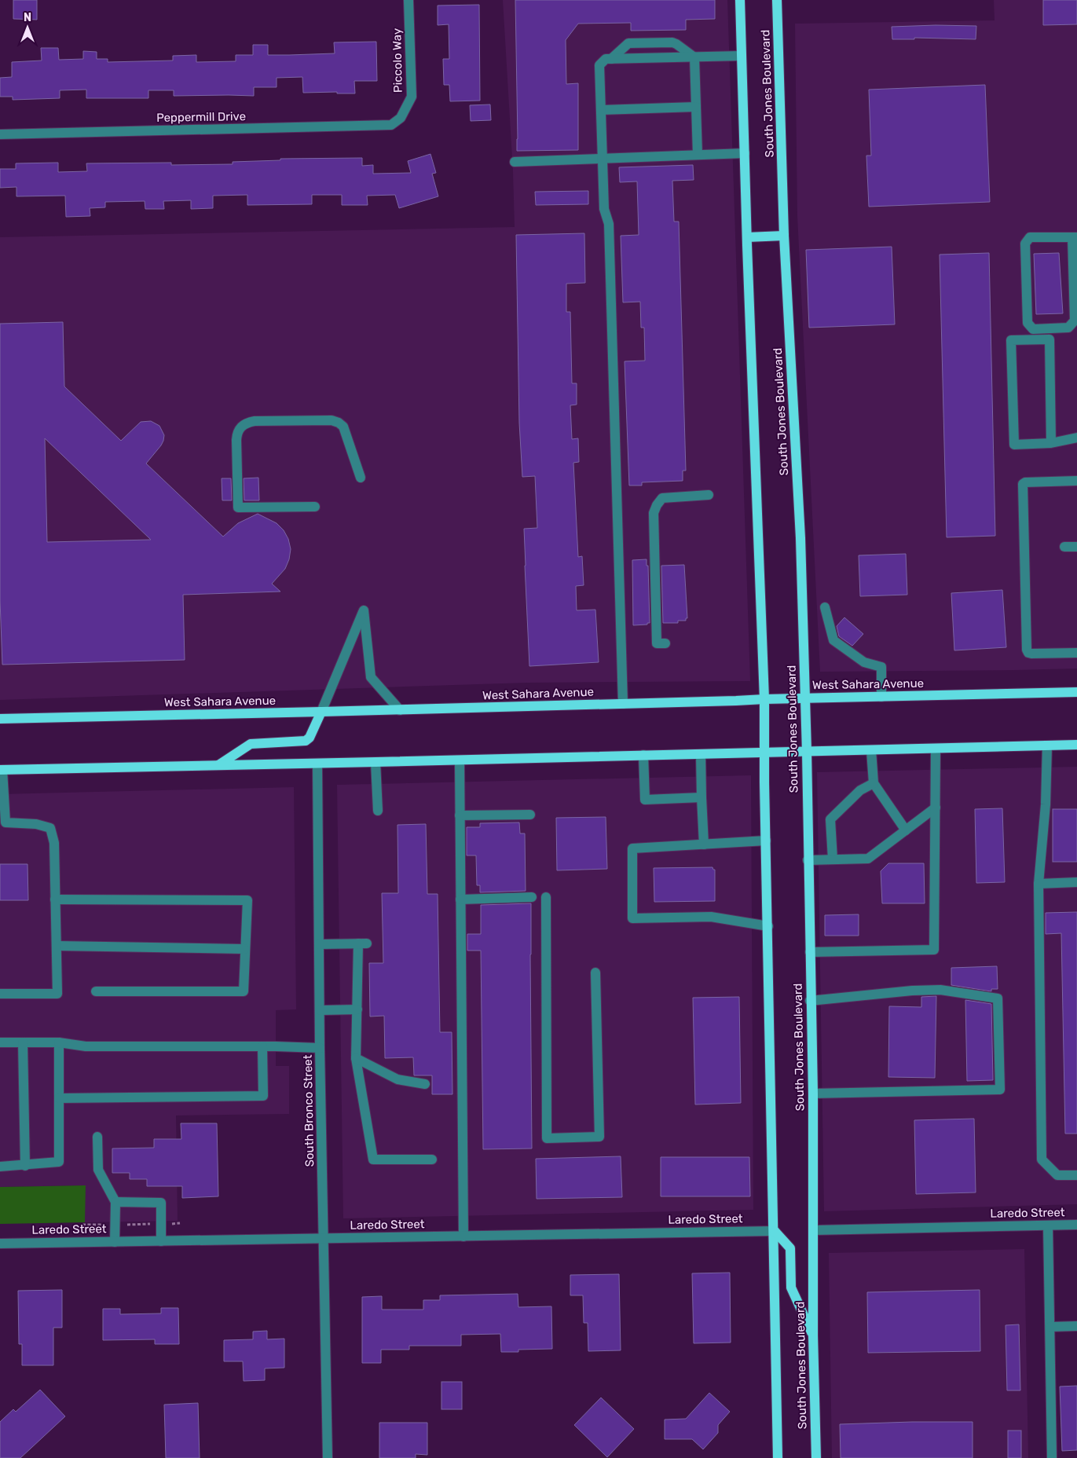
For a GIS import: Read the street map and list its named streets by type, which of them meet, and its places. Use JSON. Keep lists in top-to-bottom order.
{
  "streets": {
    "main road": ["South Jones Boulevard", "West Sahara Avenue"],
    "street": [
      "Piccolo Way",
      "Peppermill Drive",
      "South Bronco Street",
      "Laredo Street"
    ]
  },
  "crossings": [
    ["Piccolo Way", "Peppermill Drive"],
    ["South Jones Boulevard", "West Sahara Avenue"],
    ["South Jones Boulevard", "Laredo Street"],
    ["South Bronco Street", "Laredo Street"]
  ],
  "north": "top"
}
